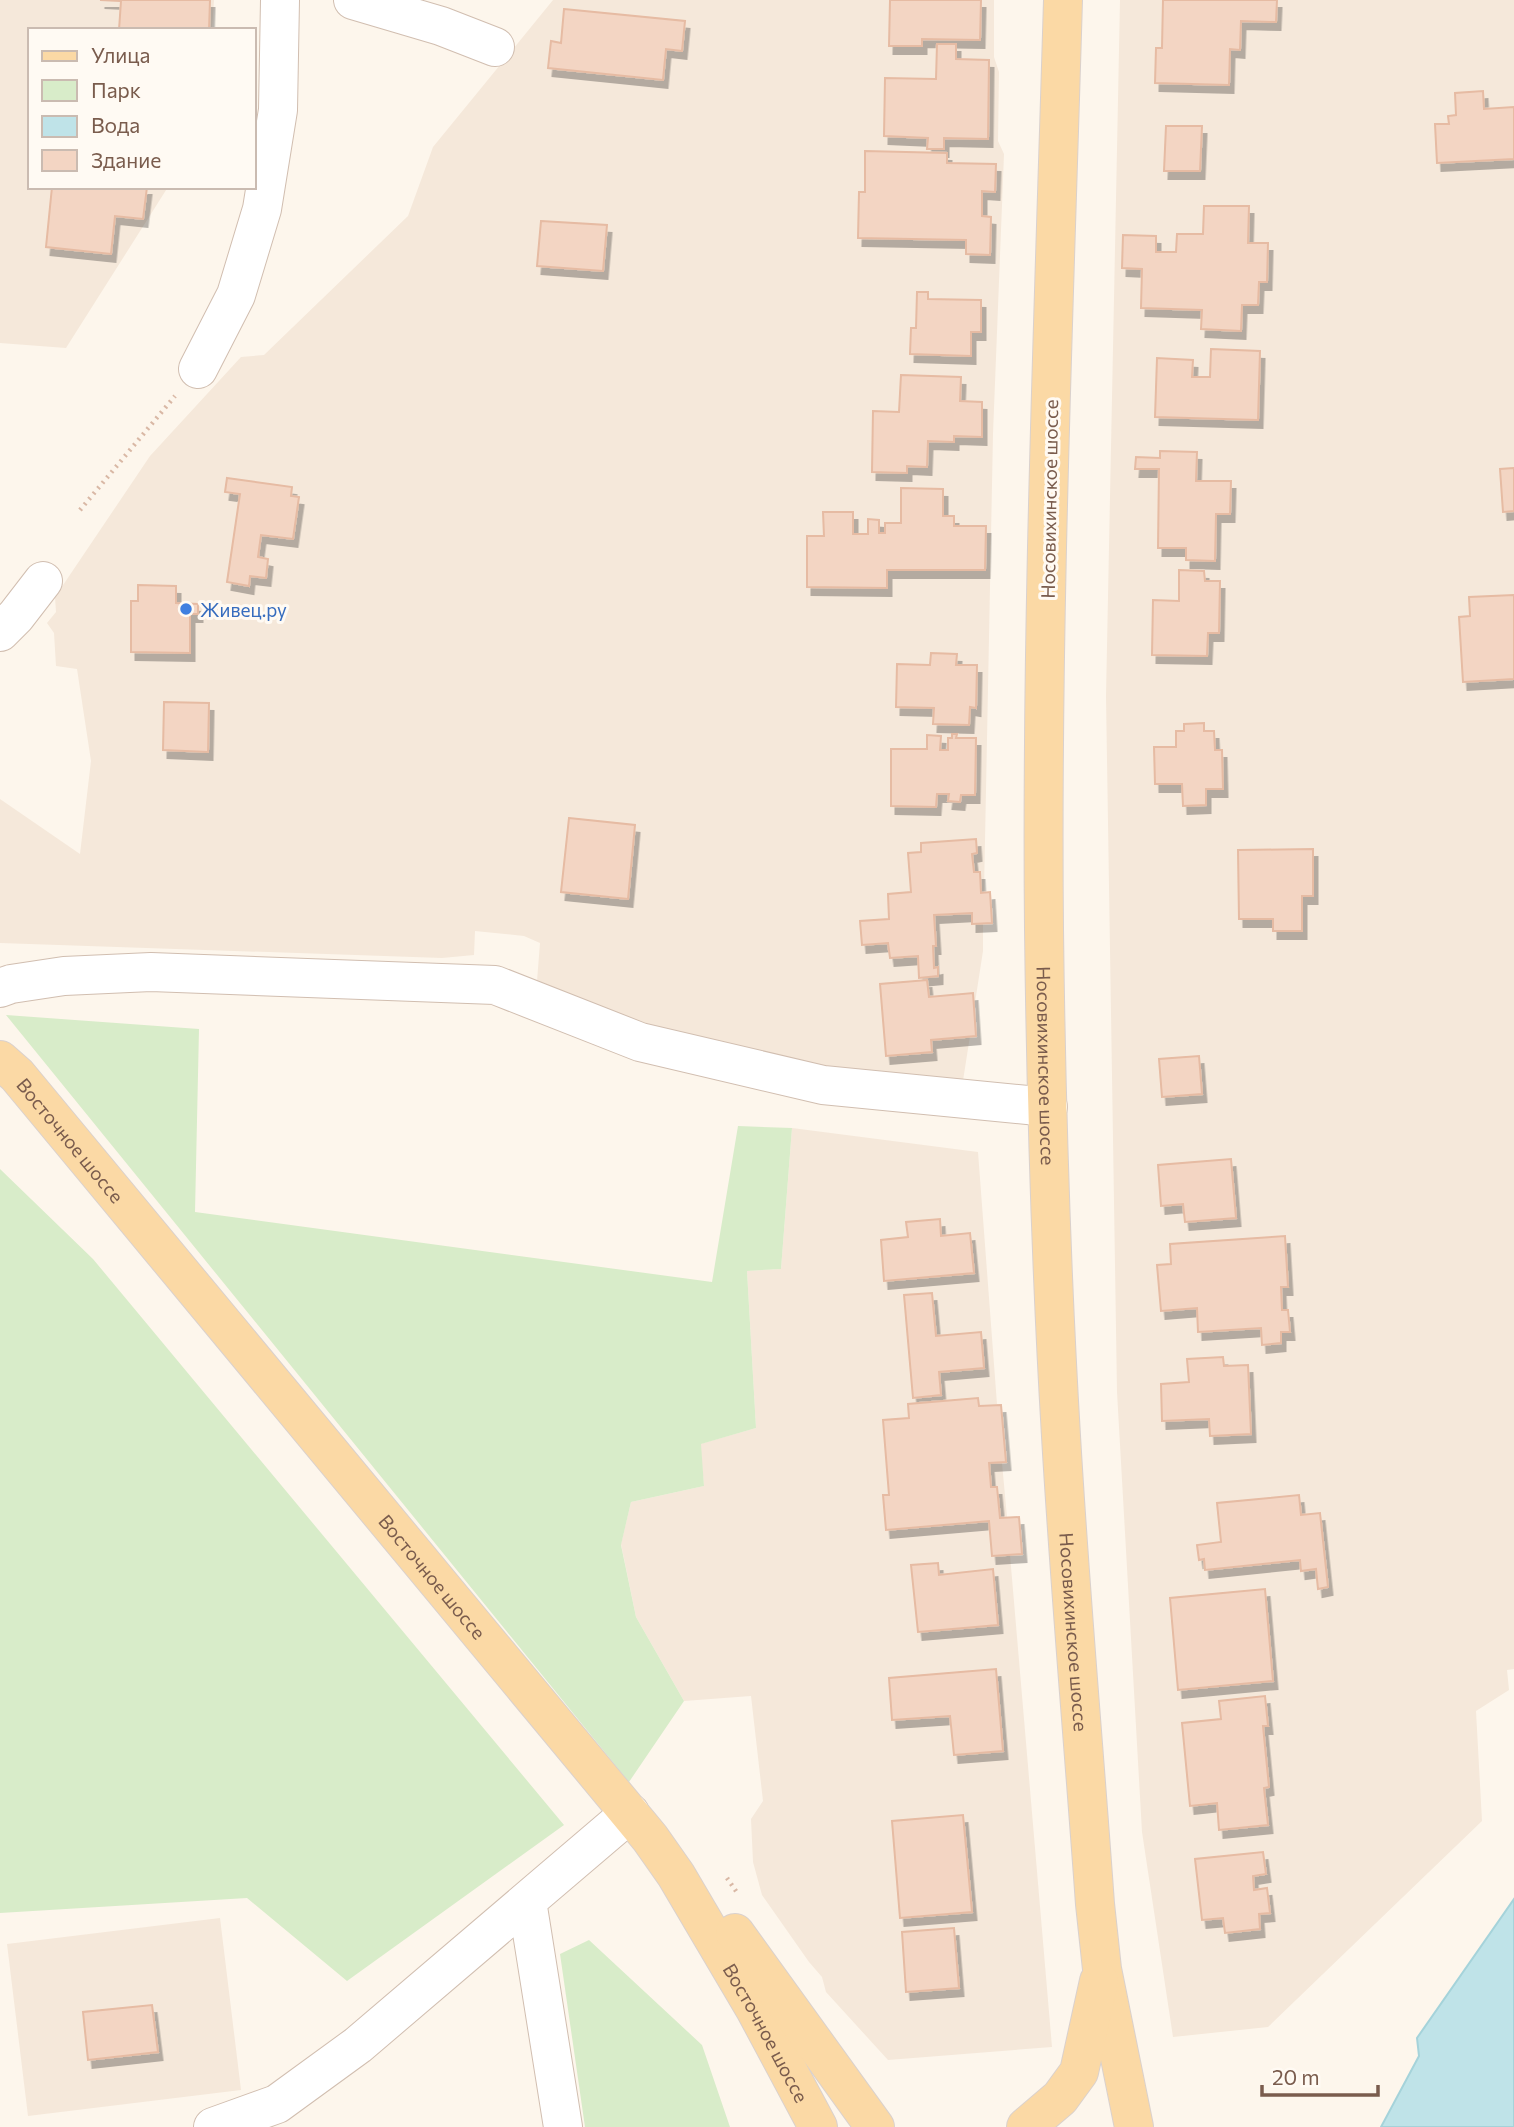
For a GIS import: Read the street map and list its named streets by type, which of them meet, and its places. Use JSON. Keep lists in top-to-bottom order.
{
  "streets": {
    "main road": ["Носовихинское шоссе", "Восточное шоссе"]
  },
  "places": ["Живец.ру"],
  "legend": [
    "Улица",
    "Парк",
    "Вода",
    "Здание"
  ],
  "scale_bar": "20 m"
}
